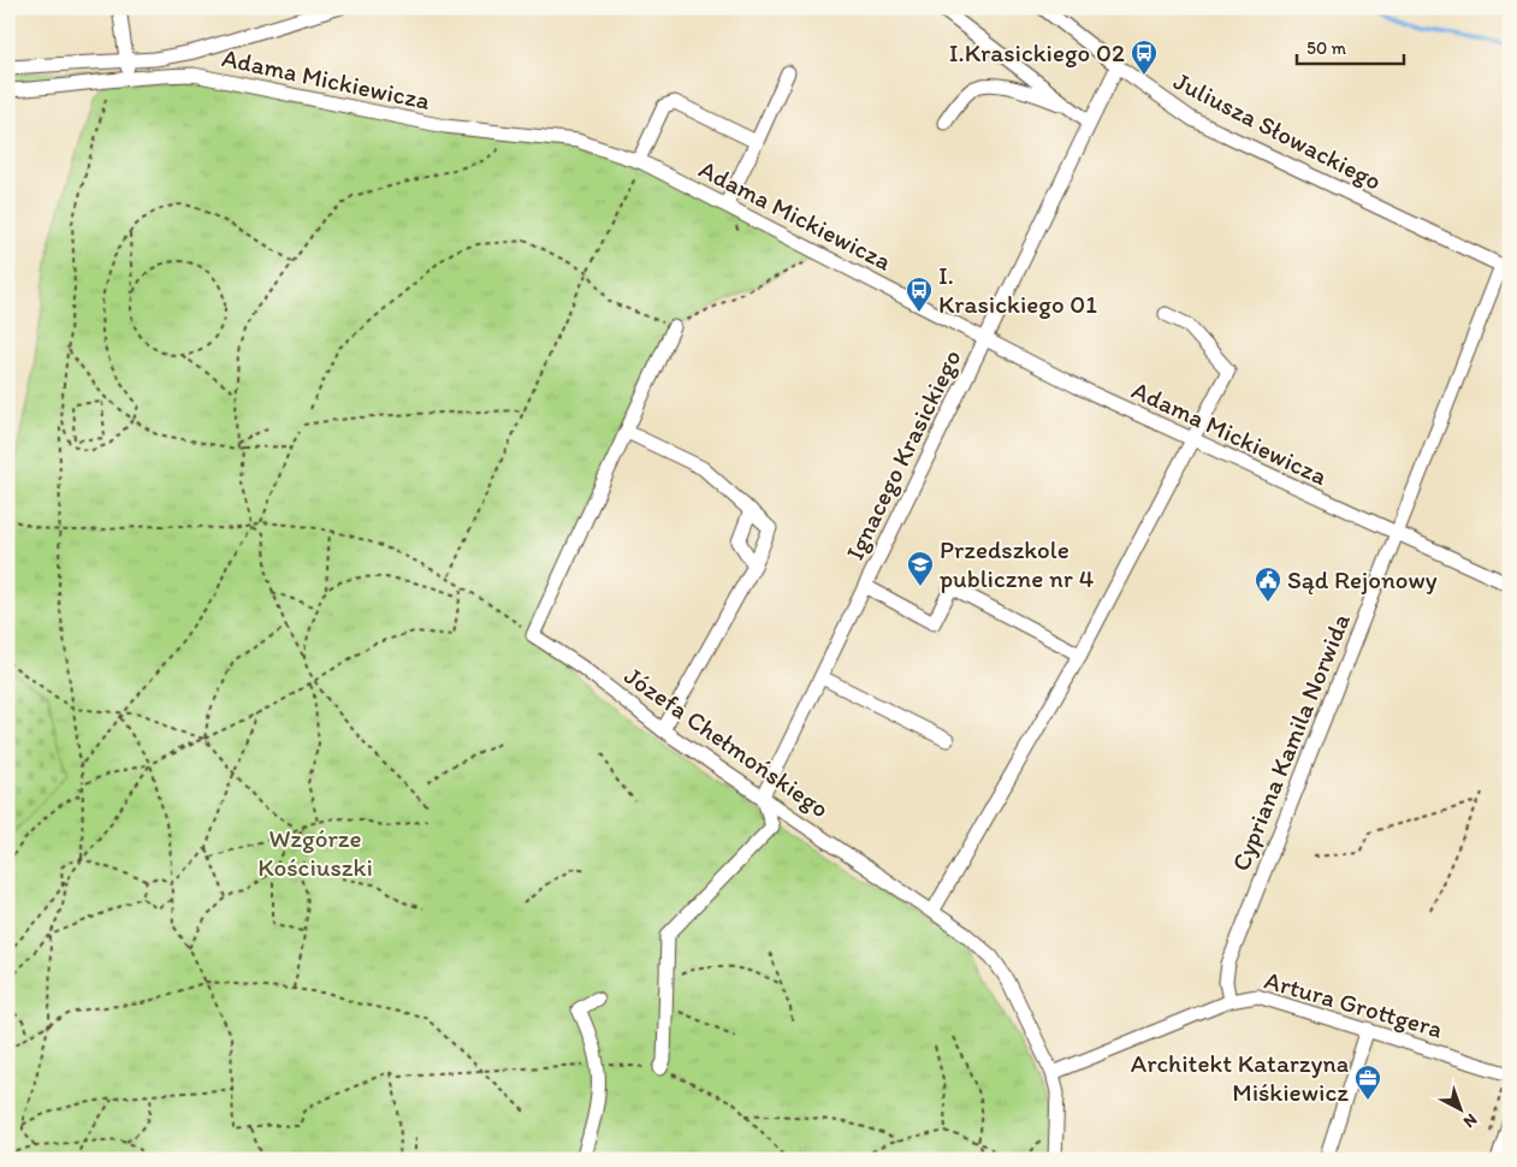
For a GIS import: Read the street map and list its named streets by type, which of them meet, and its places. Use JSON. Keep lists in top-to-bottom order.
{
  "streets": {
    "street": [
      "Adama Mickiewicza",
      "Juliusza Słowackiego",
      "Ignacego Krasickiego",
      "Józefa Chełmońskiego",
      "Cypriana Kamila Norwida",
      "Artura Grottgera"
    ]
  },
  "crossings": [
    ["Adama Mickiewicza", "Ignacego Krasickiego"],
    ["Adama Mickiewicza", "Cypriana Kamila Norwida"],
    ["Juliusza Słowackiego", "Ignacego Krasickiego"],
    ["Juliusza Słowackiego", "Cypriana Kamila Norwida"],
    ["Ignacego Krasickiego", "Józefa Chełmońskiego"],
    ["Józefa Chełmońskiego", "Artura Grottgera"],
    ["Cypriana Kamila Norwida", "Artura Grottgera"]
  ],
  "parks": ["Wzgórze Kościuszki"],
  "places": {
    "bus stop": ["I.Krasickiego 02", "I. Krasickiego 01"],
    "school or university": ["Przedszkole publiczne nr 4"],
    "public building": ["Sąd Rejonowy"],
    "office": ["Architekt Katarzyna Miśkiewicz"]
  },
  "scale_bar": "50 m",
  "north": "bottom right"
}
